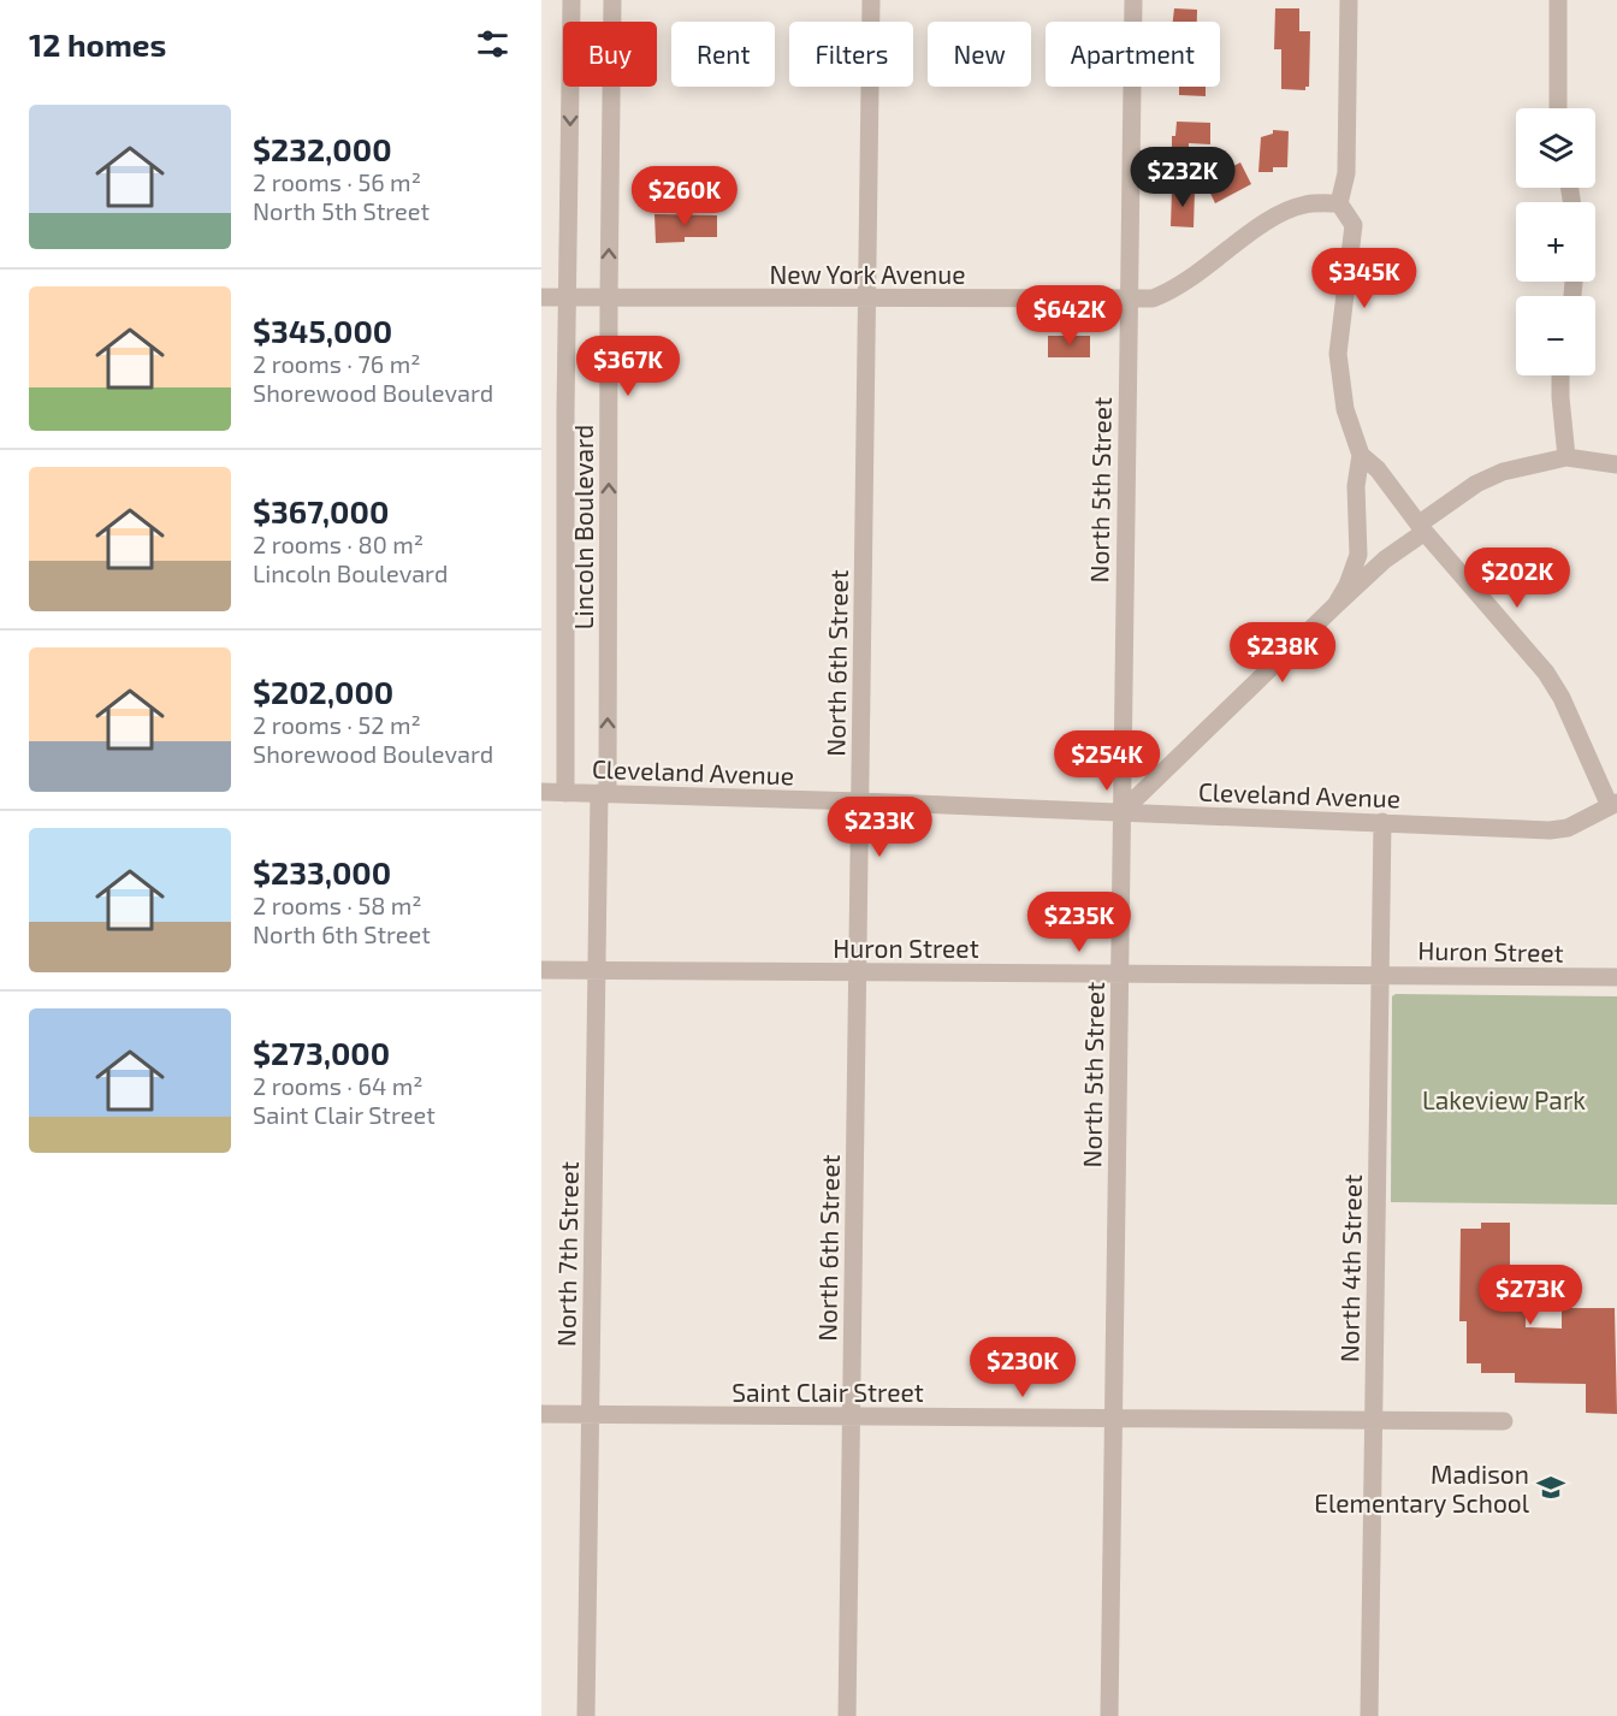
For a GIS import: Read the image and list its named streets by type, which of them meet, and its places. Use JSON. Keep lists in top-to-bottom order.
{
  "streets": {
    "street": [
      "New York Avenue",
      "North 5th Street",
      "Lincoln Boulevard",
      "North 6th Street",
      "Cleveland Avenue",
      "Huron Street",
      "North 7th Street",
      "North 4th Street",
      "Saint Clair Street"
    ]
  },
  "crossings": [
    ["New York Avenue", "North 5th Street"],
    ["New York Avenue", "Lincoln Boulevard"],
    ["New York Avenue", "North 6th Street"],
    ["North 5th Street", "Cleveland Avenue"],
    ["North 5th Street", "Huron Street"],
    ["North 5th Street", "Saint Clair Street"],
    ["Lincoln Boulevard", "Cleveland Avenue"],
    ["Lincoln Boulevard", "North 7th Street"],
    ["North 6th Street", "Cleveland Avenue"],
    ["North 6th Street", "Huron Street"],
    ["North 6th Street", "Saint Clair Street"],
    ["Cleveland Avenue", "North 7th Street"],
    ["Cleveland Avenue", "North 4th Street"],
    ["Huron Street", "North 7th Street"],
    ["Huron Street", "North 4th Street"],
    ["North 7th Street", "Saint Clair Street"],
    ["North 4th Street", "Saint Clair Street"]
  ],
  "parks": ["Lakeview Park"],
  "places": {
    "school or university": ["Madison Elementary School"]
  },
  "page": {
    "heading": "12 homes",
    "chip": [
      "Buy",
      "Rent",
      "Filters",
      "New",
      "Apartment"
    ],
    "list": [
      {
        "name": "$232,000",
        "note": "2 rooms · 56 m² · North 5th Street"
      },
      {
        "name": "$345,000",
        "note": "2 rooms · 76 m² · Shorewood Boulevard"
      },
      {
        "name": "$367,000",
        "note": "2 rooms · 80 m² · Lincoln Boulevard"
      },
      {
        "name": "$202,000",
        "note": "2 rooms · 52 m² · Shorewood Boulevard"
      },
      {
        "name": "$233,000",
        "note": "2 rooms · 58 m² · North 6th Street"
      },
      {
        "name": "$273,000",
        "note": "2 rooms · 64 m² · Saint Clair Street"
      }
    ],
    "map_buttons": ["+", "−"],
    "price": [
      "$232K",
      "$260K",
      "$345K",
      "$642K",
      "$367K",
      "$202K",
      "$238K",
      "$254K",
      "$233K",
      "$235K",
      "$273K",
      "$230K"
    ]
  }
}
